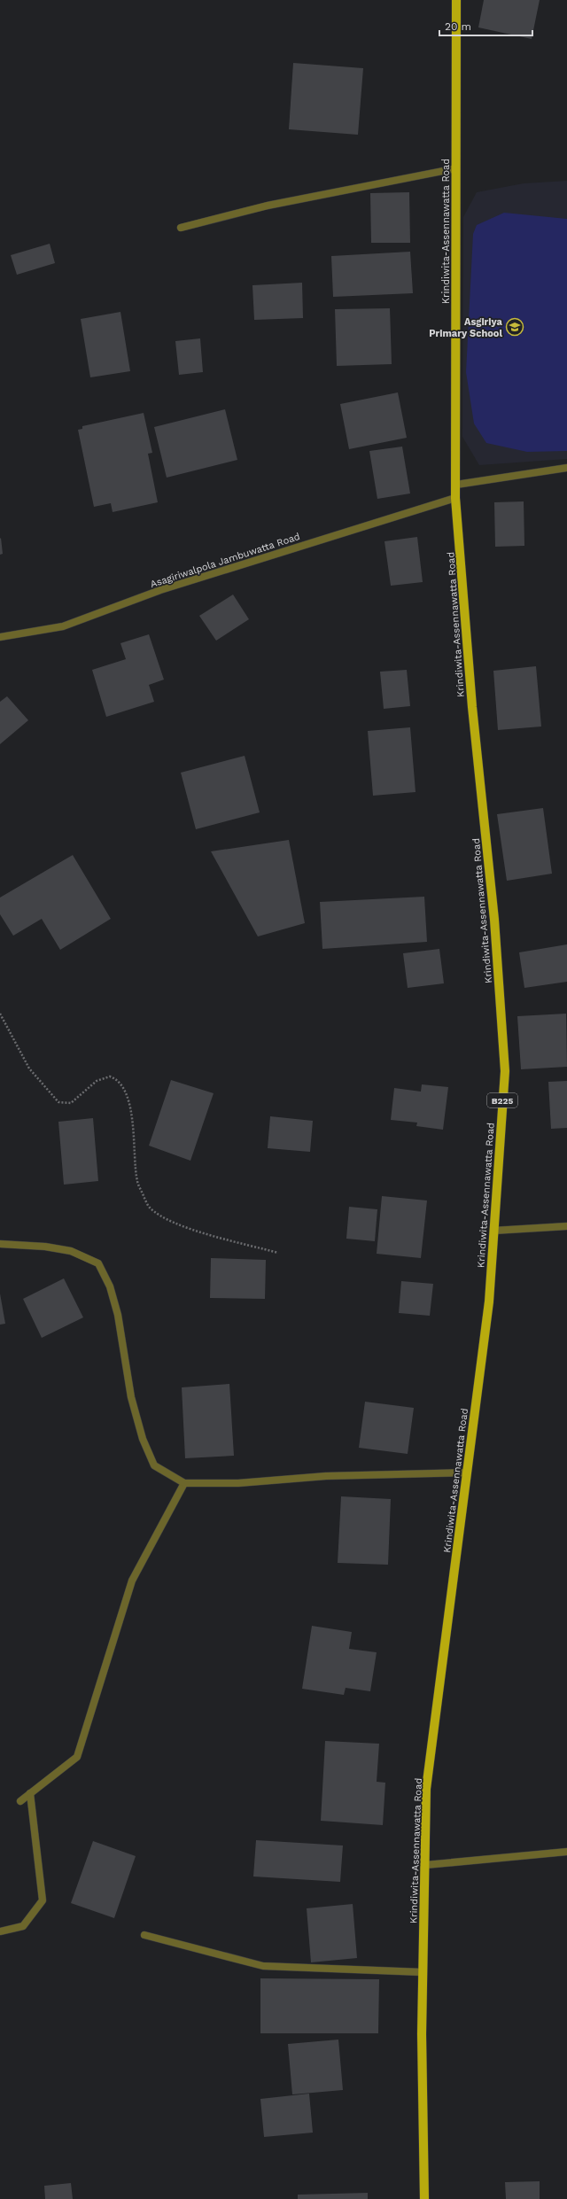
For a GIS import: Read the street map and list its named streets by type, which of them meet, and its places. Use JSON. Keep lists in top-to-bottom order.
{
  "streets": {
    "main road": ["Krindiwita-Assennawatta Road", "B225"],
    "street": ["Asagiriwalpola Jambuwatta Road"]
  },
  "crossings": [
    ["Krindiwita-Assennawatta Road", "Asagiriwalpola Jambuwatta Road"]
  ],
  "places": {
    "school or university": ["Asgiriya Primary School"]
  },
  "scale_bar": "20 m"
}
